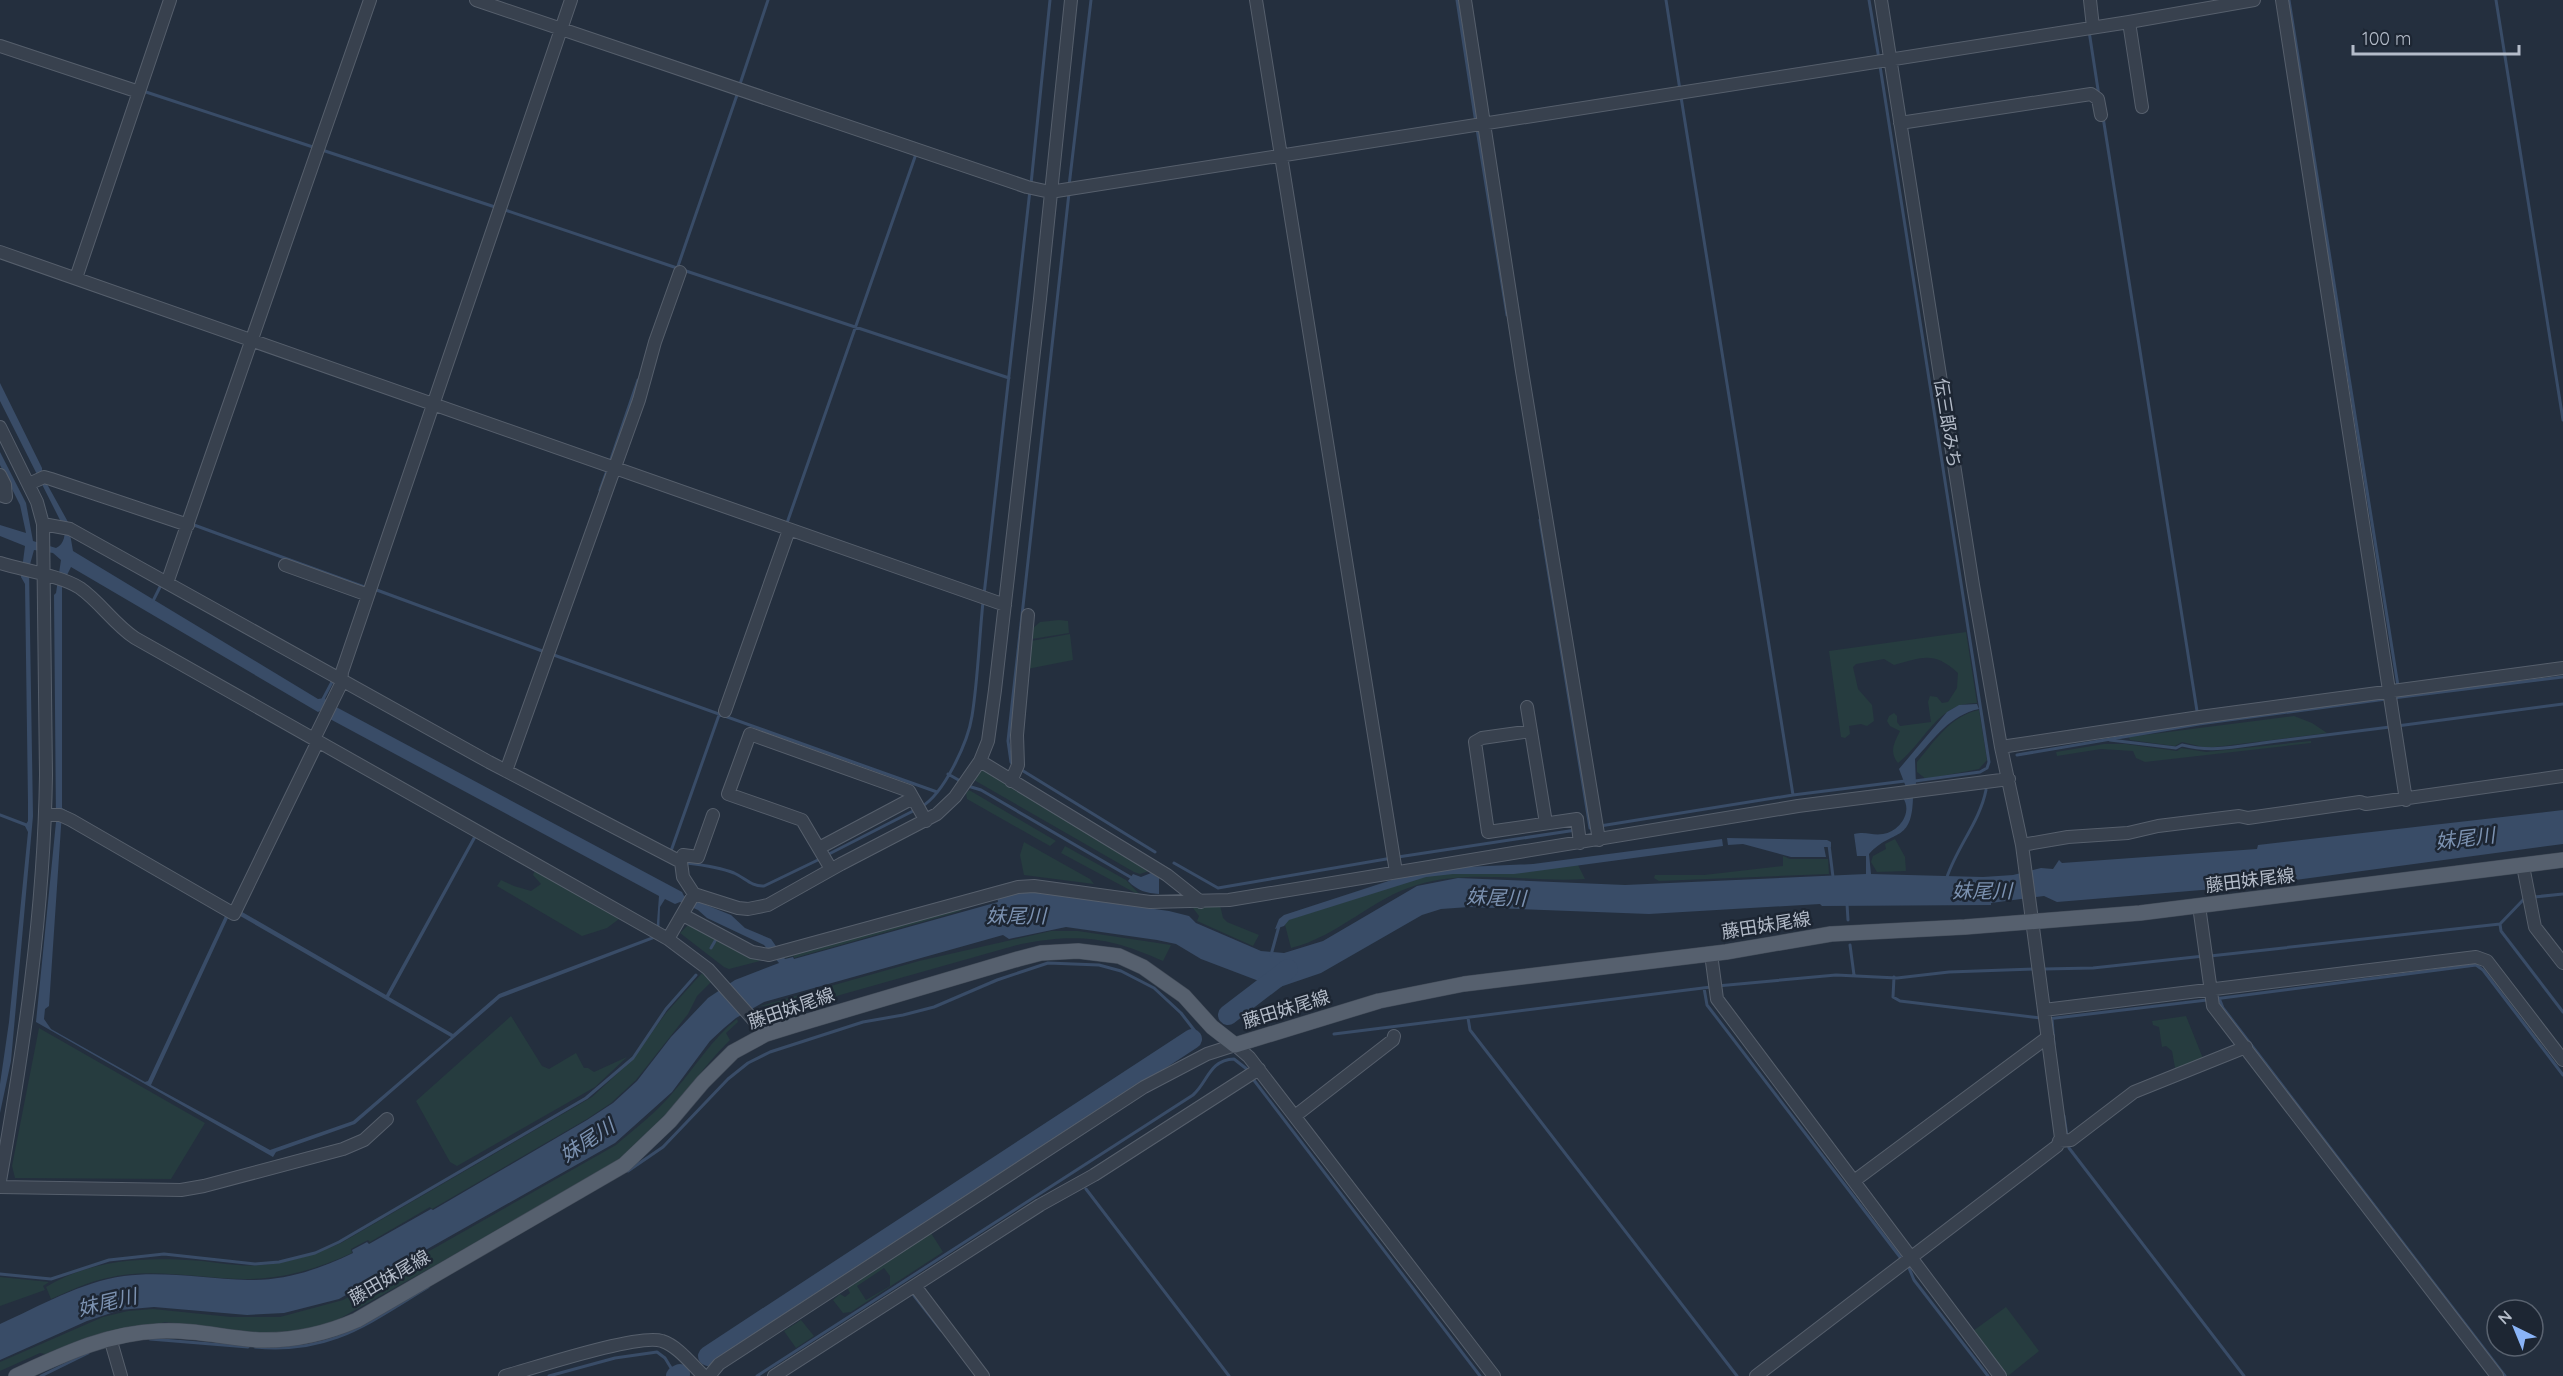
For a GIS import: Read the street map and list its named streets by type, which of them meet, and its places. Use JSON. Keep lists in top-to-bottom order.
{
  "streets": {
    "main road": ["藤田妹尾線"],
    "street": ["伝三郎みち"]
  },
  "crossings": [
    ["伝三郎みち", "藤田妹尾線"]
  ],
  "water": ["妹尾川"],
  "scale_bar": "100 m",
  "north": "top left"
}
